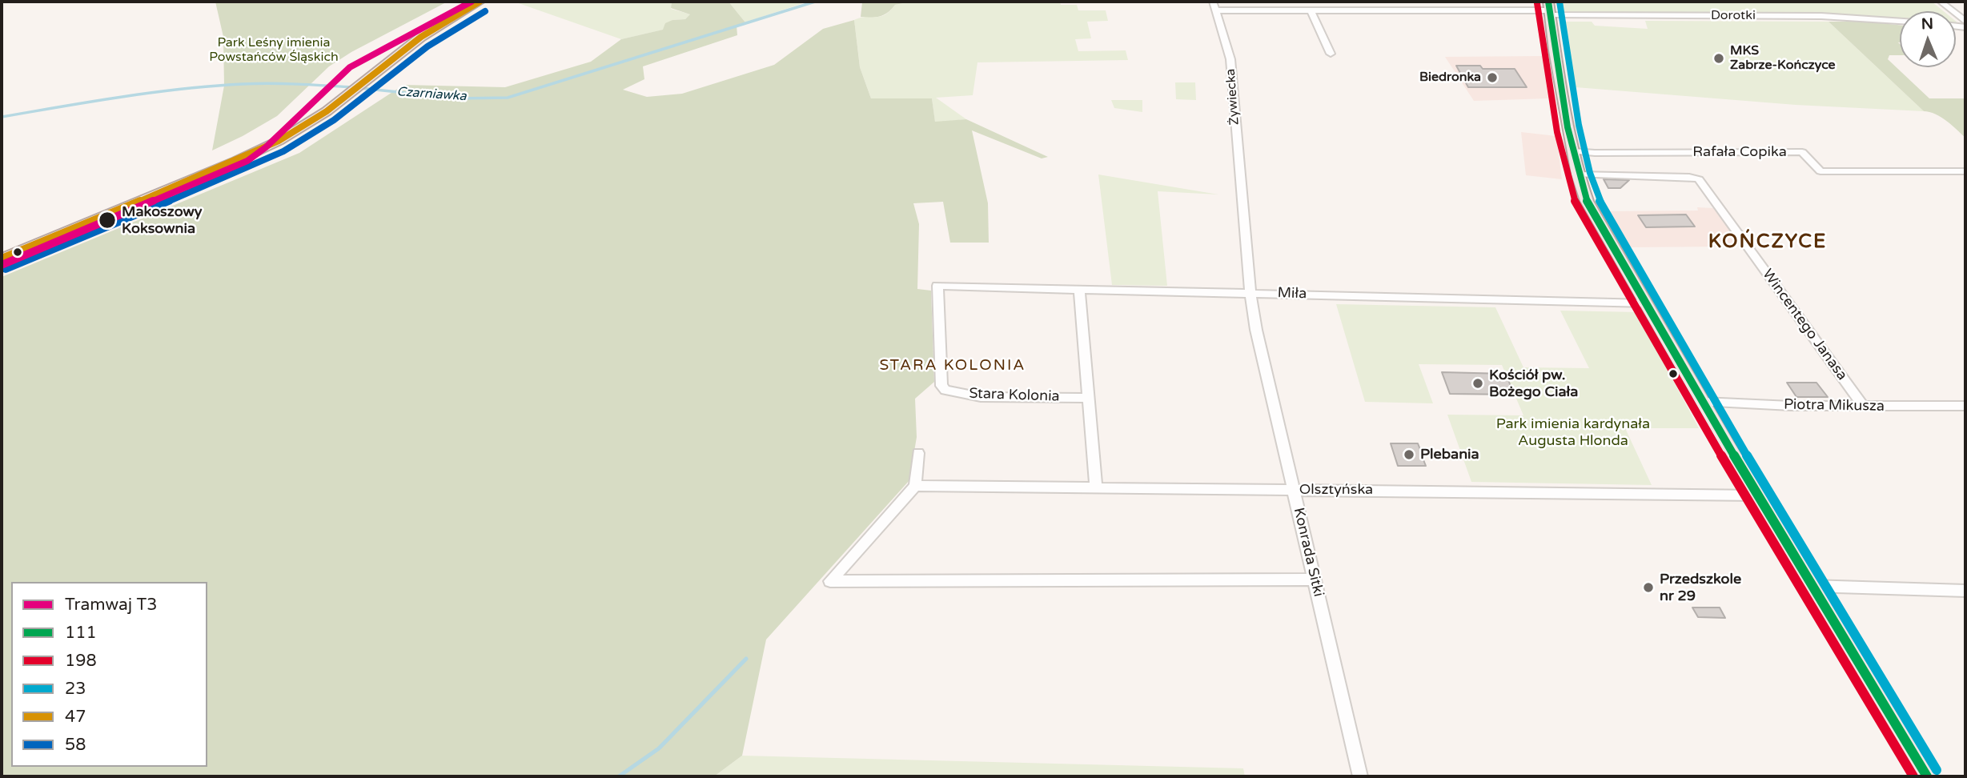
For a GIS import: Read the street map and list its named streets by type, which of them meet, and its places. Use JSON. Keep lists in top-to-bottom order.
{
  "streets": {
    "street": [
      "Dorotki",
      "Żywiecka",
      "Rafała Copika",
      "Miła",
      "Wincentego Janasa",
      "Stara Kolonia",
      "Piotra Mikusza",
      "Olsztyńska",
      "Konrada Sitki"
    ]
  },
  "crossings": [
    ["Dorotki", "Żywiecka"],
    ["Żywiecka", "Konrada Sitki"],
    ["Miła", "Stara Kolonia"],
    ["Miła", "Konrada Sitki"],
    ["Wincentego Janasa", "Piotra Mikusza"],
    ["Olsztyńska", "Konrada Sitki"]
  ],
  "districts": ["KOŃCZYCE", "STARA KOLONIA"],
  "water": ["Czarniawka"],
  "parks": ["Park Leśny imienia Powstańców Śląskich", "Park imienia kardynała Augusta Hlonda"],
  "places": [
    "MKS Zabrze-Kończyce",
    "Biedronka",
    "Makoszowy Koksownia",
    "Kościół pw. Bożego Ciała",
    "Plebania",
    "Przedszkole nr 29"
  ],
  "lines": [
    "tram line T3",
    "transit line 111",
    "transit line 23",
    "transit line 47",
    "transit line 198",
    "transit line 58"
  ],
  "legend": [
    "Tramwaj T3",
    "111",
    "198",
    "23",
    "47",
    "58"
  ],
  "north": "top"
}
